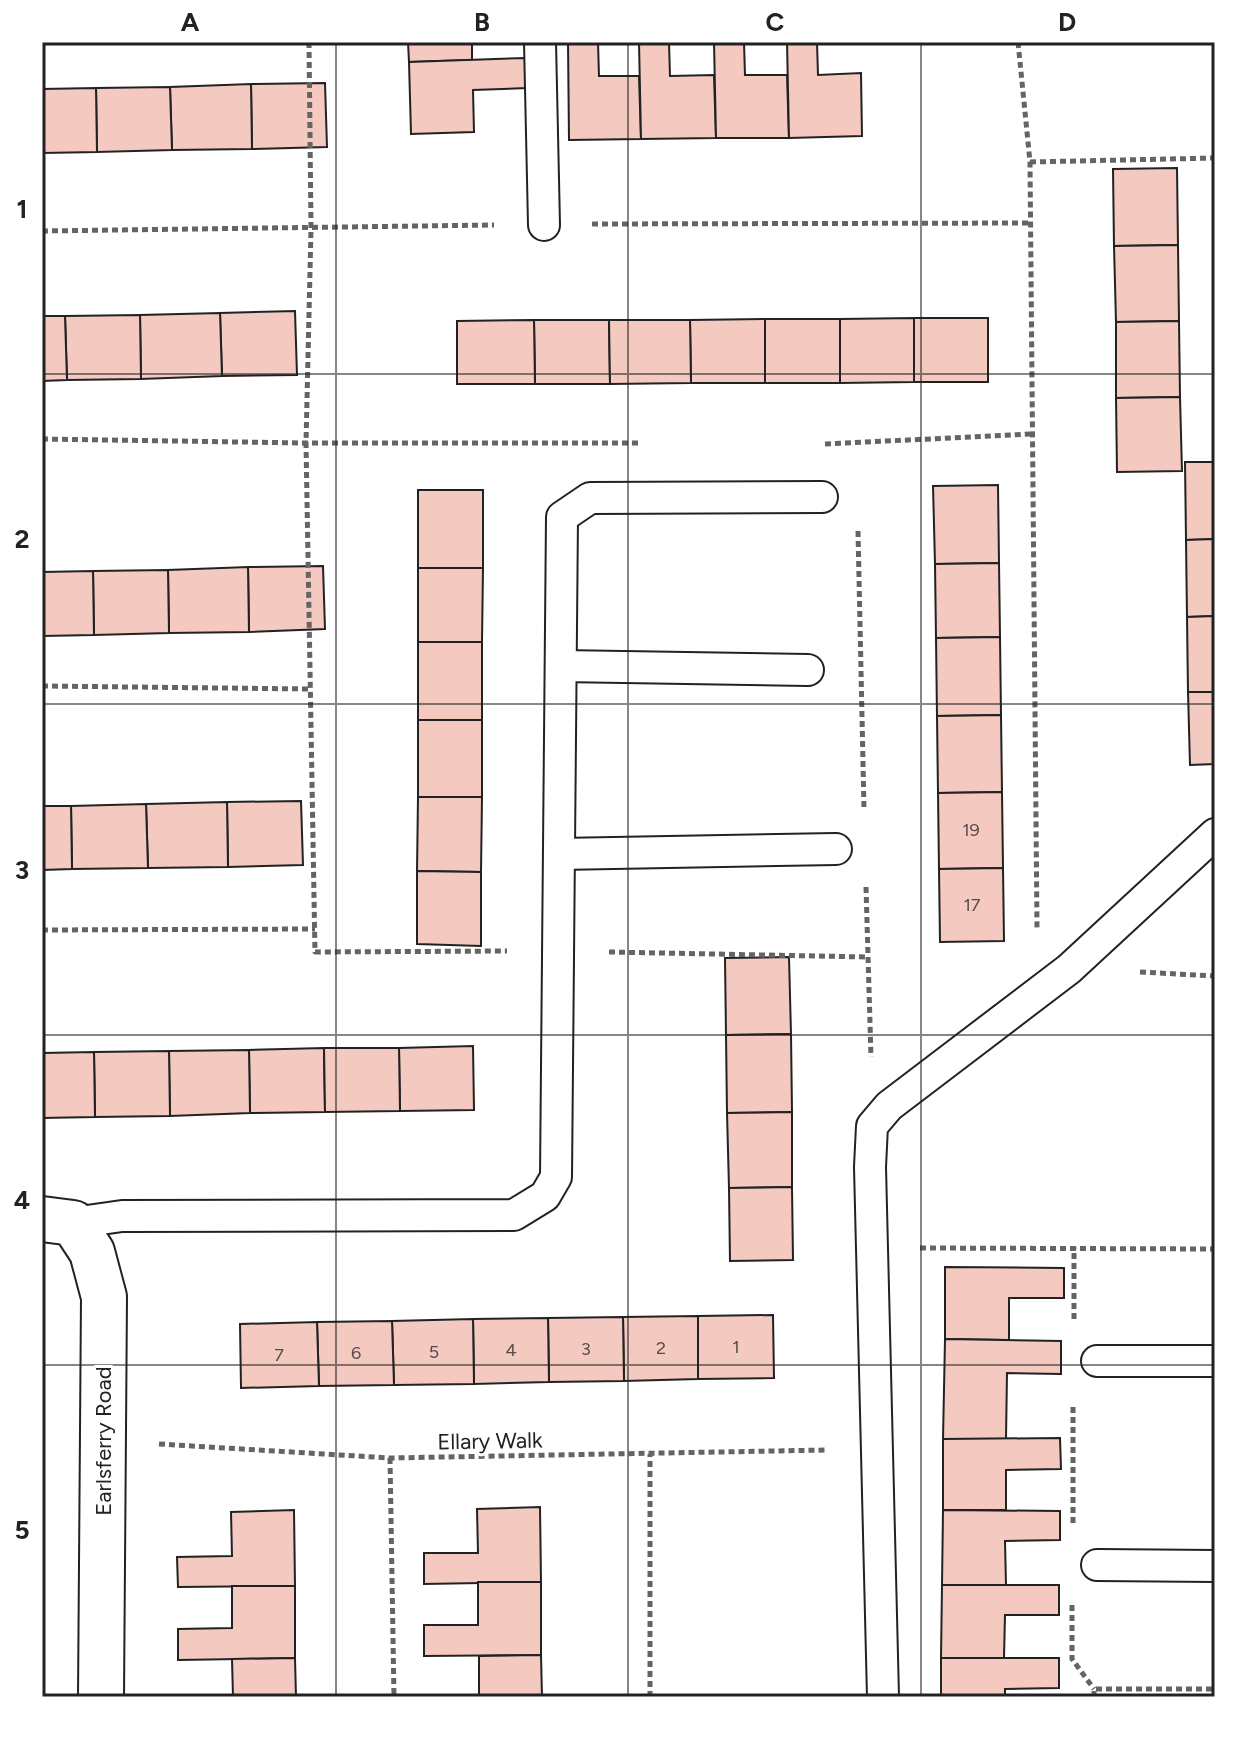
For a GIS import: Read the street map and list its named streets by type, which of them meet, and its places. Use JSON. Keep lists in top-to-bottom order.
{
  "streets": {
    "street": ["Earlsferry Road"],
    "path": ["Ellary Walk"]
  },
  "crossings": [
    ["Earlsferry Road", "Ellary Walk"]
  ],
  "house_numbers": [
    "19",
    "17",
    "1",
    "2",
    "3",
    "4",
    "5",
    "6",
    "7"
  ],
  "grid": {
    "columns": [
      "A",
      "B",
      "C",
      "D"
    ],
    "rows": [
      "1",
      "2",
      "3",
      "4",
      "5"
    ]
  }
}
